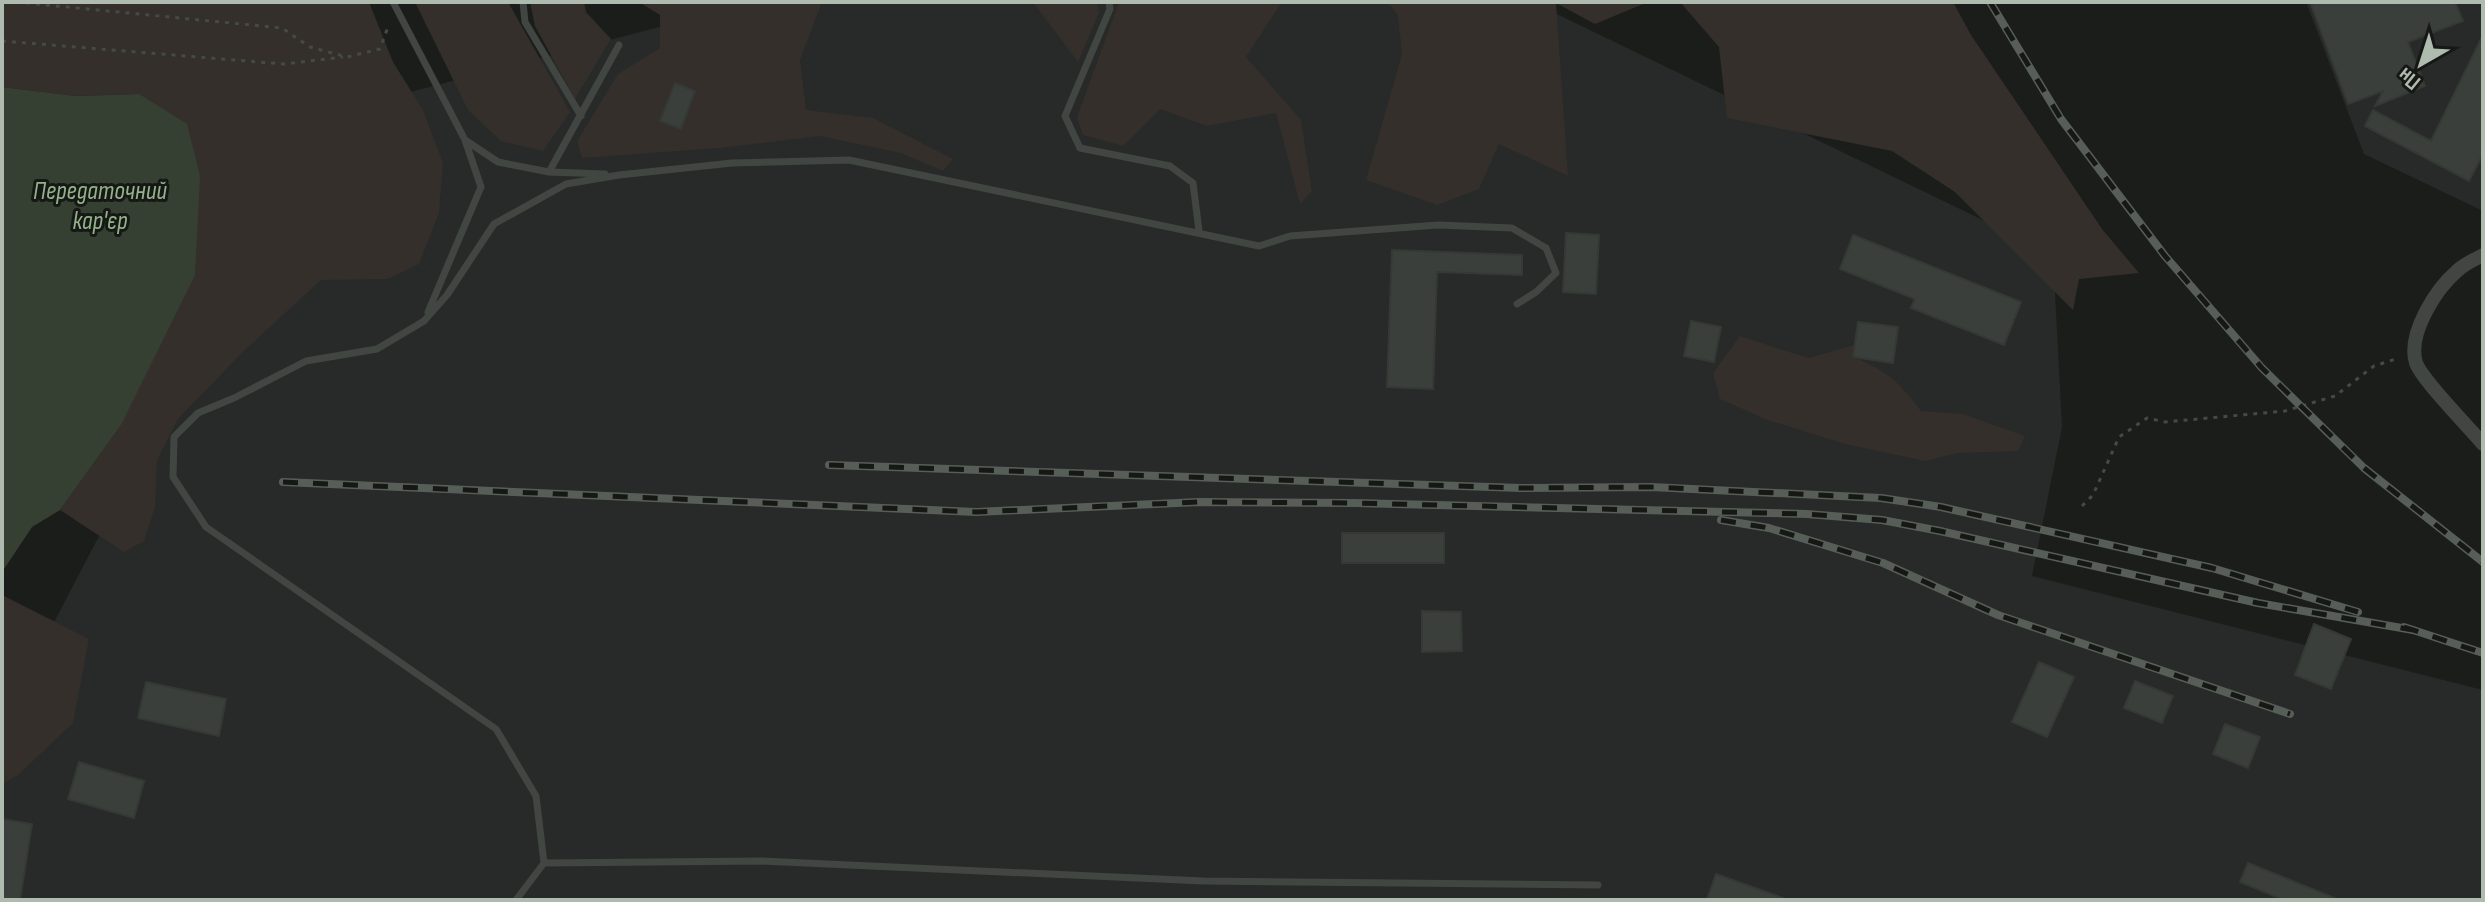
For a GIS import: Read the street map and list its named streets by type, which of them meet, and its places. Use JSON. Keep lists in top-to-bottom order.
{
  "water": ["Передаточний кар'єр"],
  "north": "bottom left"
}
